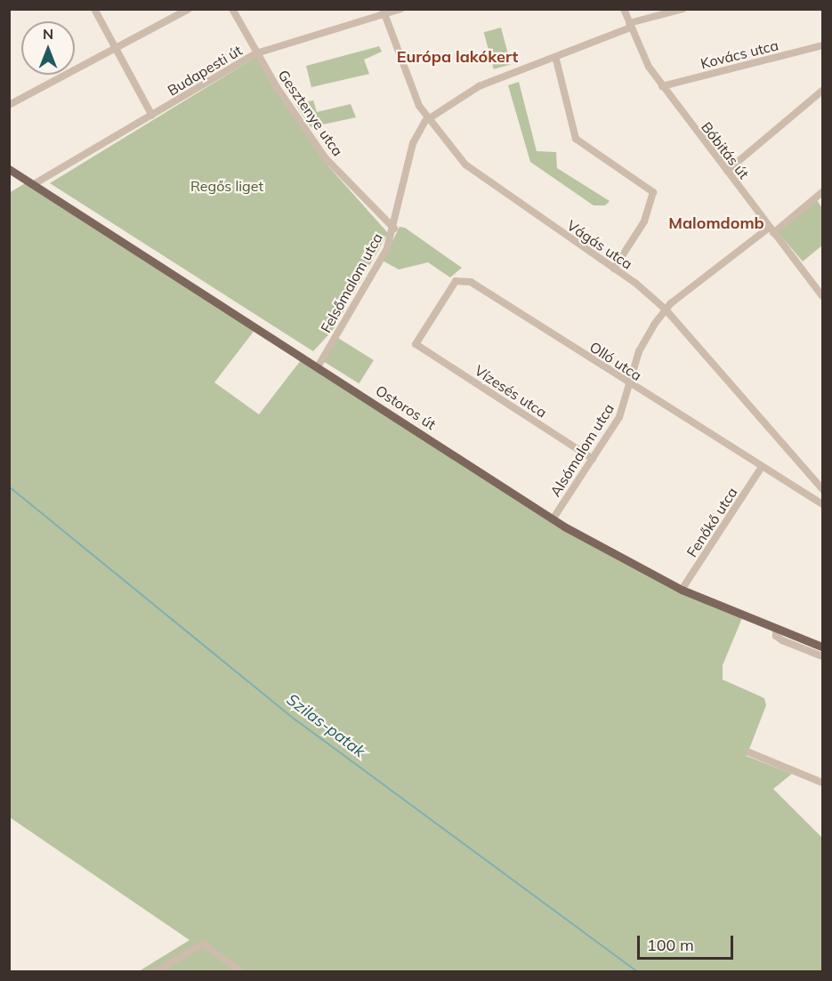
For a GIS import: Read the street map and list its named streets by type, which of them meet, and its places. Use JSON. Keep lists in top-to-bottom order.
{
  "streets": {
    "main road": ["Ostoros út"],
    "street": [
      "Kovács utca",
      "Budapesti út",
      "Gesztenye utca",
      "Bóbitás út",
      "Vágás utca",
      "Felsőmalom utca",
      "Olló utca",
      "Vízesés utca",
      "Alsómalom utca",
      "Fenőkő utca"
    ]
  },
  "crossings": [
    ["Kovács utca", "Bóbitás út"],
    ["Budapesti út", "Gesztenye utca"],
    ["Budapesti út", "Vágás utca"],
    ["Budapesti út", "Ostoros út"],
    ["Gesztenye utca", "Felsőmalom utca"],
    ["Bóbitás út", "Felsőmalom utca"],
    ["Bóbitás út", "Alsómalom utca"],
    ["Vágás utca", "Felsőmalom utca"],
    ["Vágás utca", "Olló utca"],
    ["Vágás utca", "Alsómalom utca"],
    ["Vágás utca", "Fenőkő utca"],
    ["Felsőmalom utca", "Ostoros út"],
    ["Olló utca", "Vízesés utca"],
    ["Olló utca", "Alsómalom utca"],
    ["Olló utca", "Fenőkő utca"],
    ["Vízesés utca", "Alsómalom utca"],
    ["Ostoros út", "Alsómalom utca"],
    ["Ostoros út", "Fenőkő utca"]
  ],
  "districts": ["Európa lakókert", "Malomdomb"],
  "water": ["Szilas-patak"],
  "parks": ["Regős liget"],
  "scale_bar": "100 m",
  "north": "top"
}
